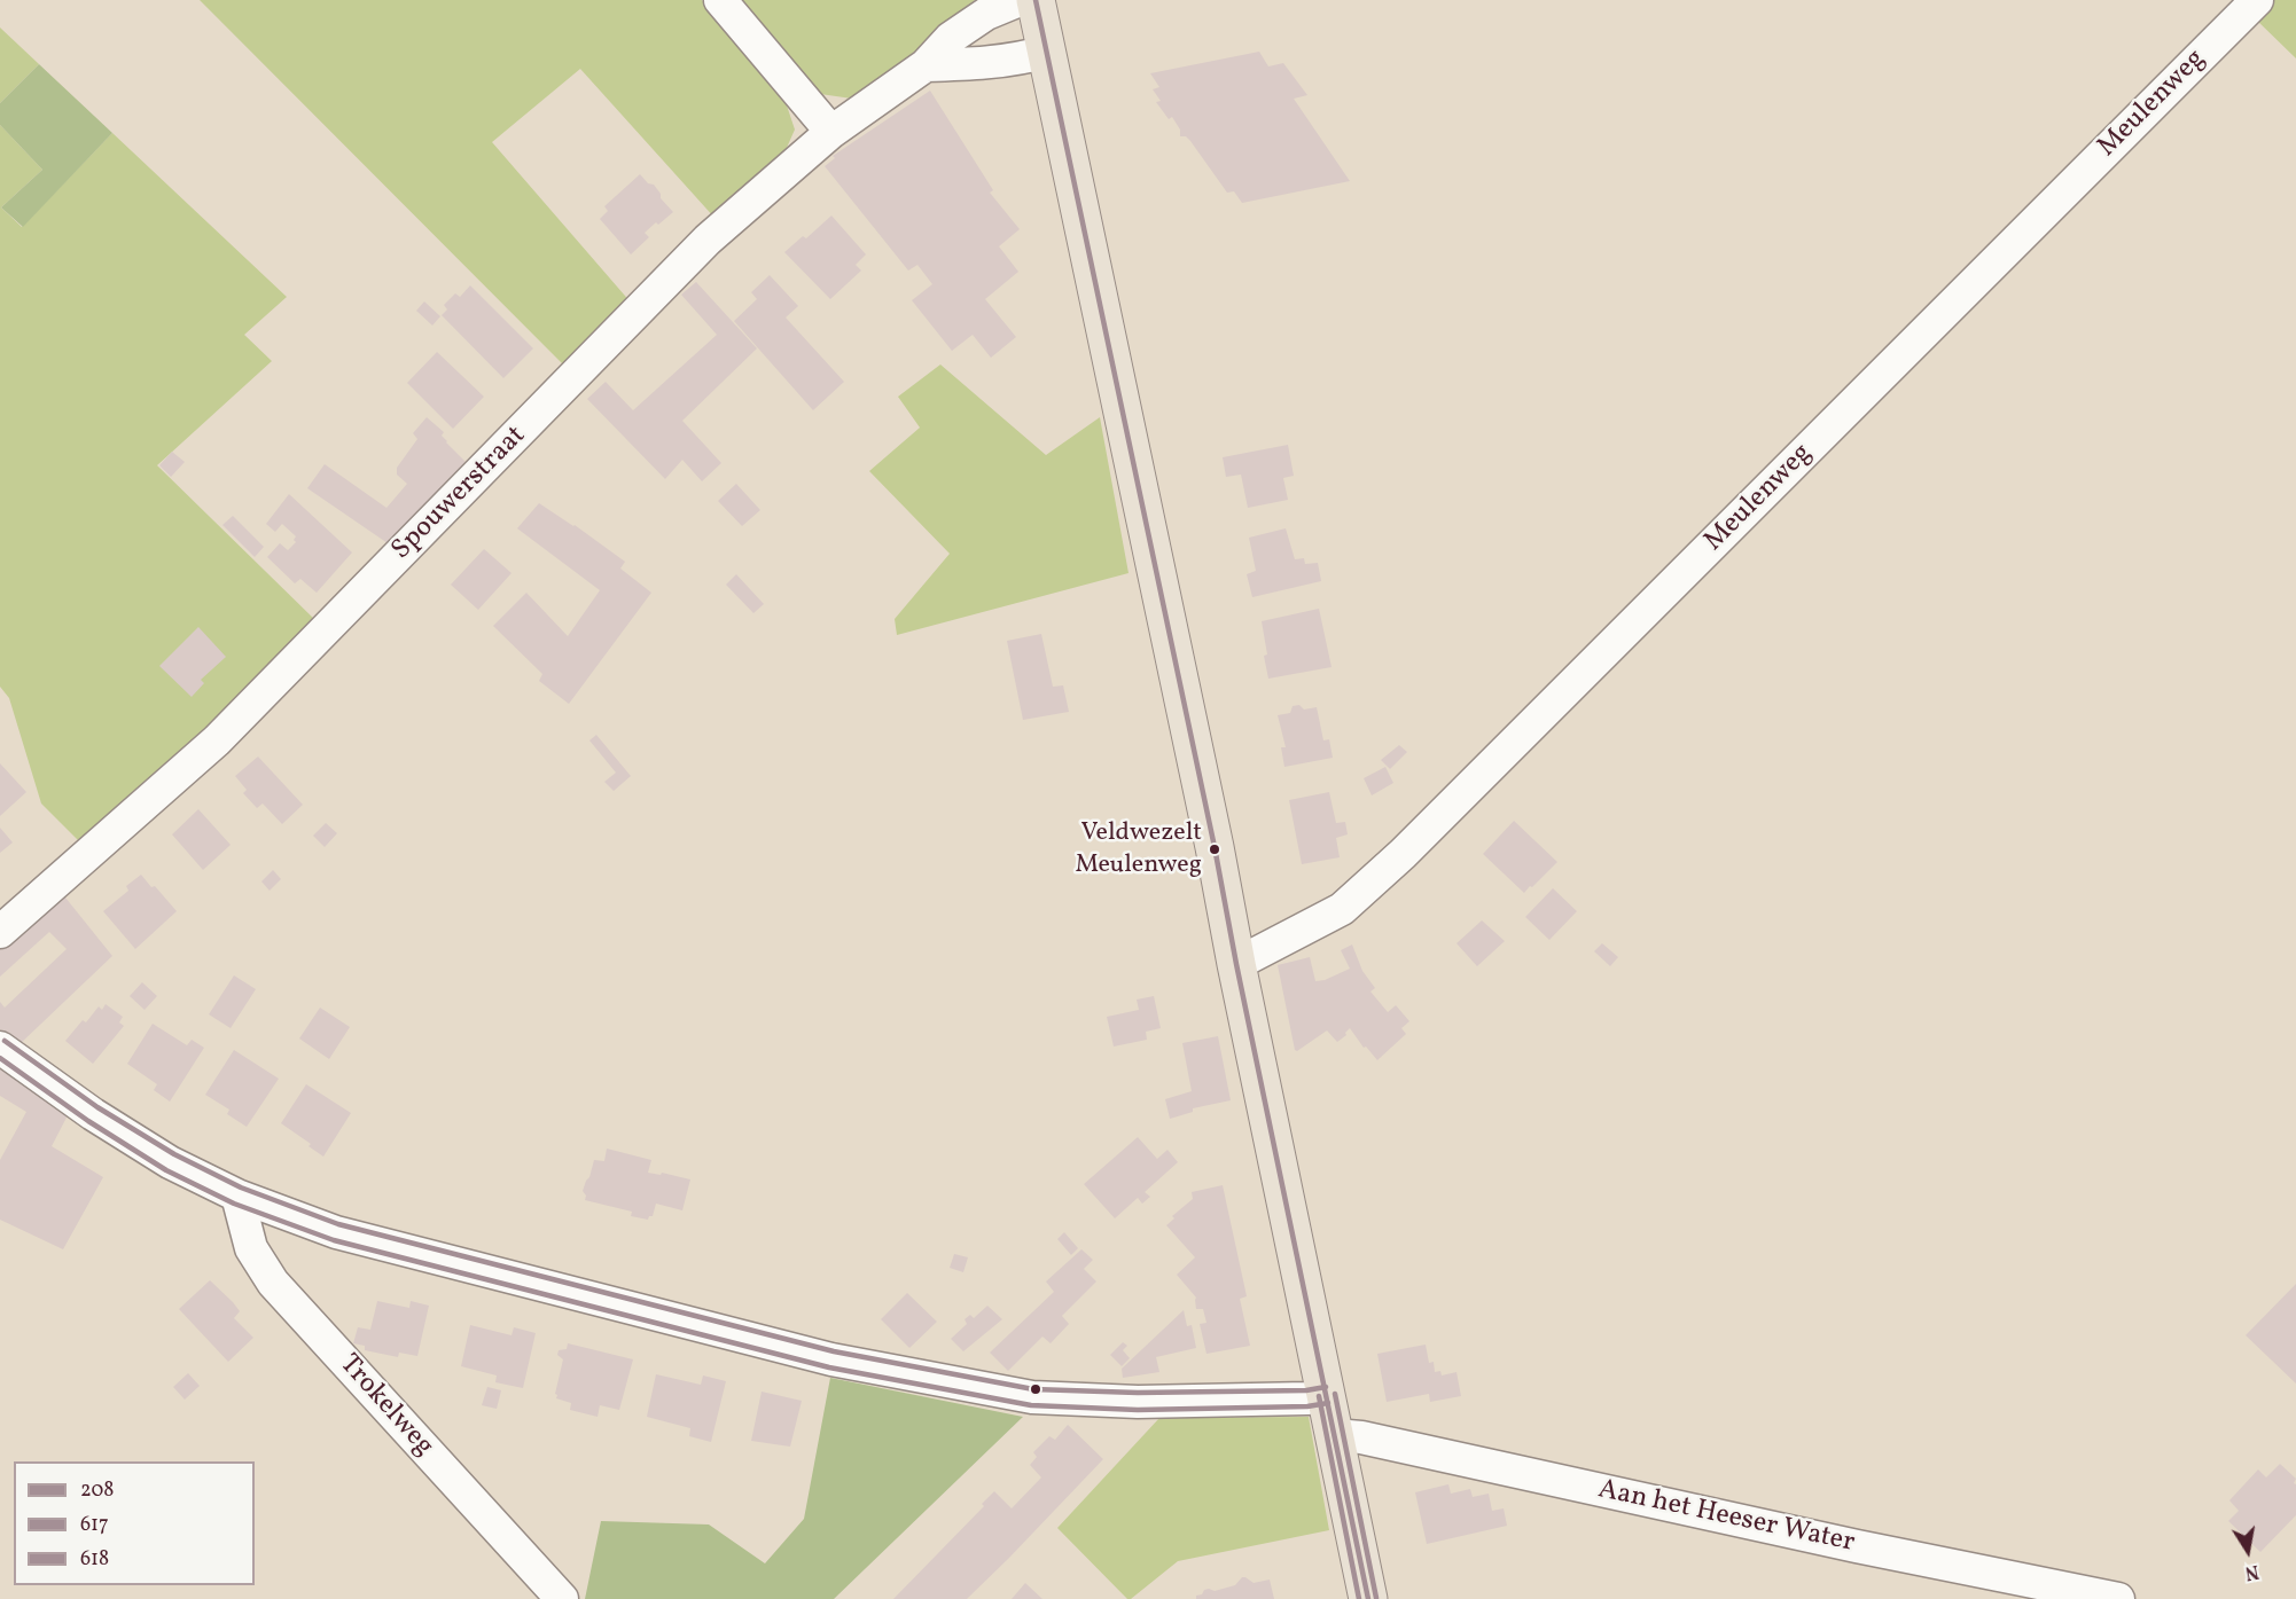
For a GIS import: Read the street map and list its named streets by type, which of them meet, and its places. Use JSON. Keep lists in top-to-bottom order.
{
  "streets": {
    "street": [
      "Meulenweg",
      "Spouwerstraat",
      "Trokelweg",
      "Aan het Heeser Water"
    ]
  },
  "places": ["Veldwezelt Meulenweg"],
  "lines": ["transit line 208", "transit line 618", "transit line 617"],
  "legend": ["208", "617", "618"],
  "north": "bottom"
}
